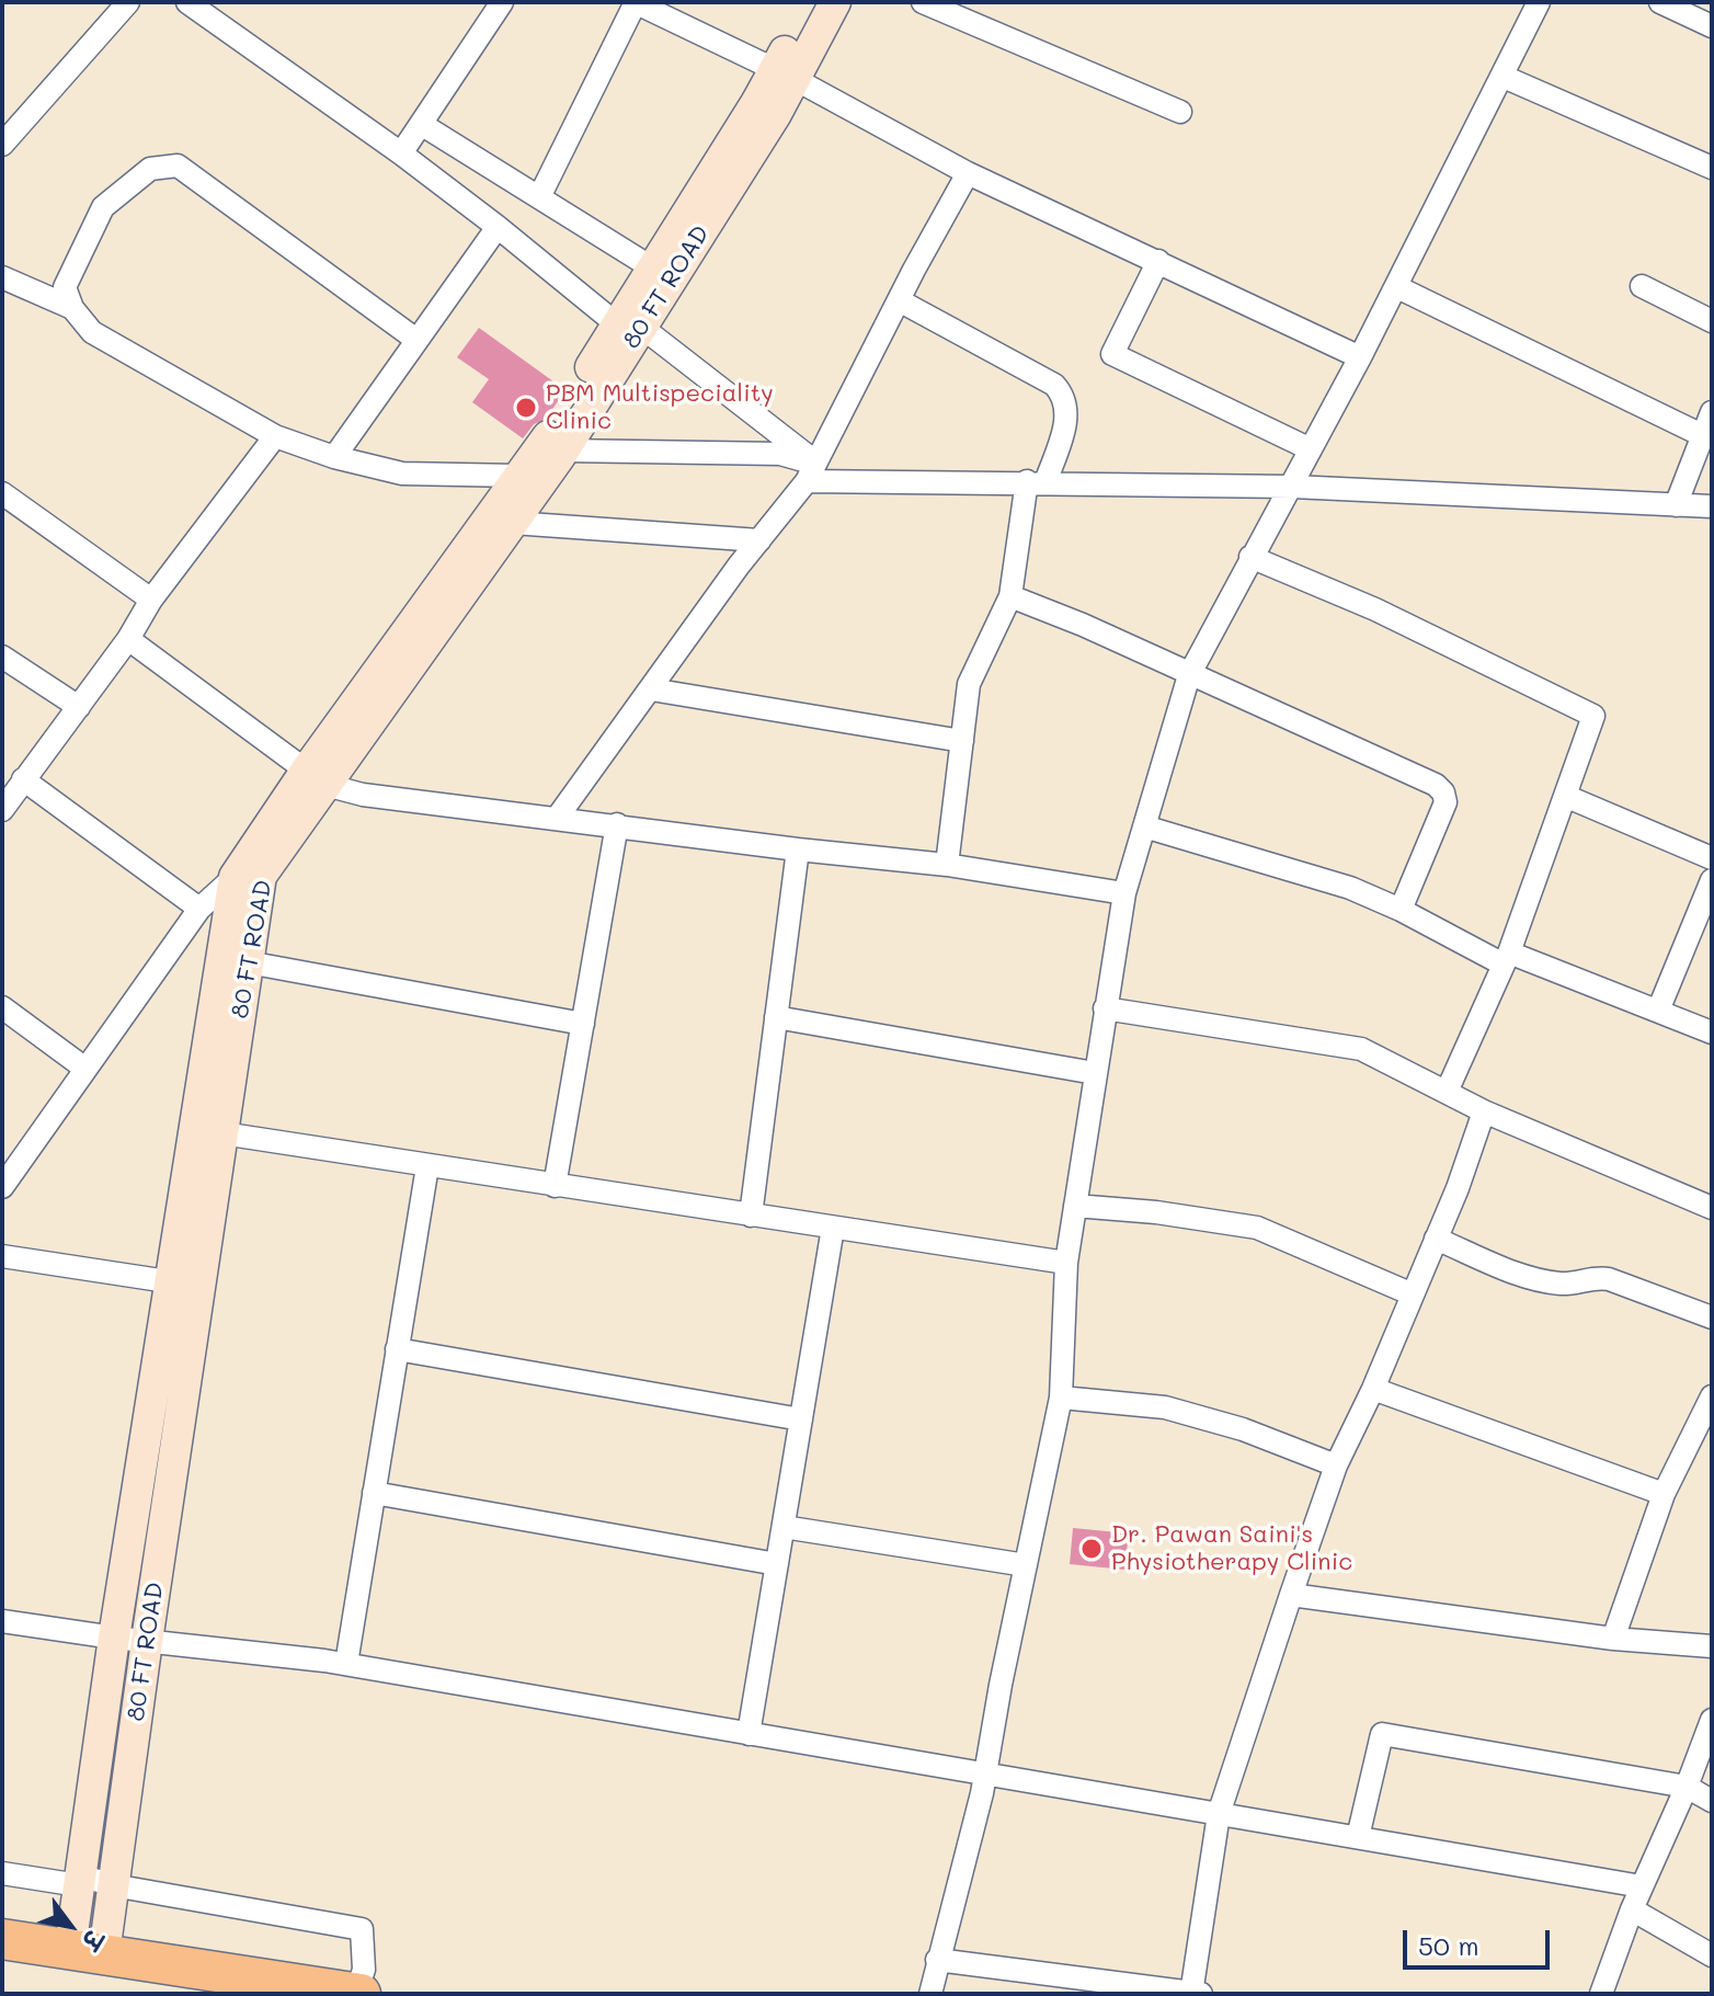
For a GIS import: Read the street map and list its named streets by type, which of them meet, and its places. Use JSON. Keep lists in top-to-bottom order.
{
  "streets": {
    "main road": ["80 FT ROAD"]
  },
  "places": ["PBM Multispeciality Clinic", "Dr. Pawan Saini's Physiotherapy Clinic"],
  "scale_bar": "50 m",
  "north": "bottom right"
}
